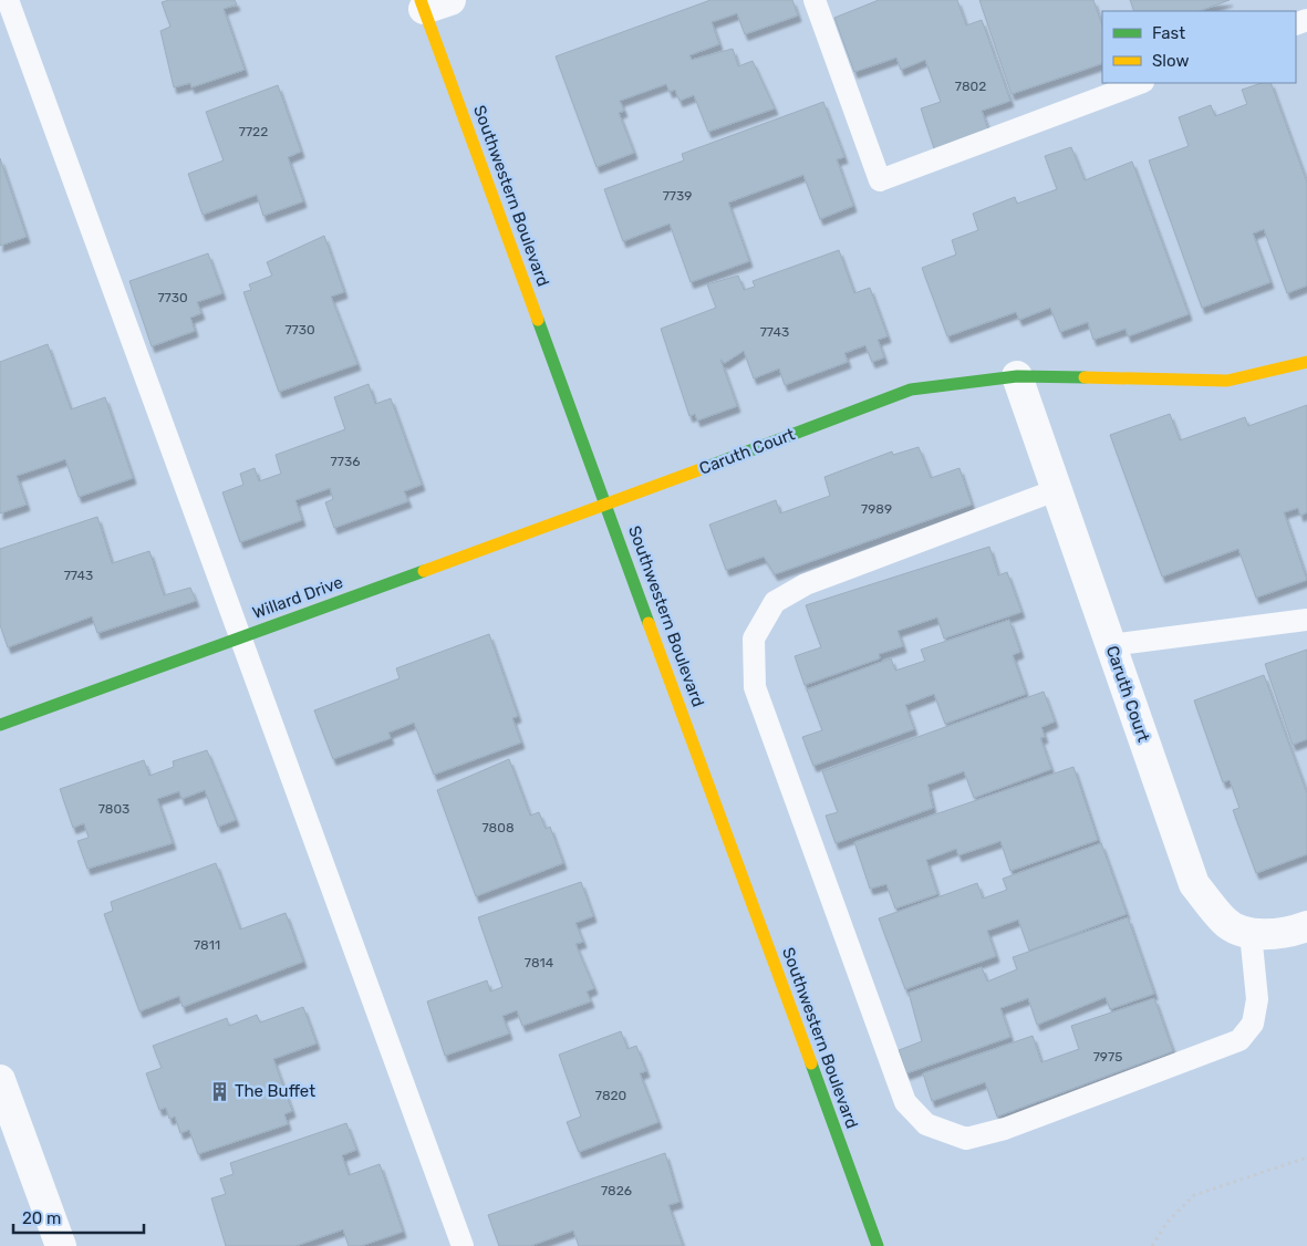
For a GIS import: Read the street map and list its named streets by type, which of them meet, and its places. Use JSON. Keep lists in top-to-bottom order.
{
  "streets": {
    "street": ["Southwestern Boulevard", "Caruth Court", "Willard Drive"]
  },
  "crossings": [
    ["Southwestern Boulevard", "Caruth Court"],
    ["Southwestern Boulevard", "Willard Drive"],
    ["Caruth Court", "Willard Drive"]
  ],
  "places": {
    "building": ["The Buffet"]
  },
  "house_numbers": [
    "7802",
    "7722",
    "7739",
    "7730",
    "7730",
    "7743",
    "7736",
    "7989",
    "7743",
    "7803",
    "7808",
    "7811",
    "7814",
    "7975",
    "7820",
    "7826"
  ],
  "legend": ["Fast", "Slow"],
  "scale_bar": "20 m"
}
